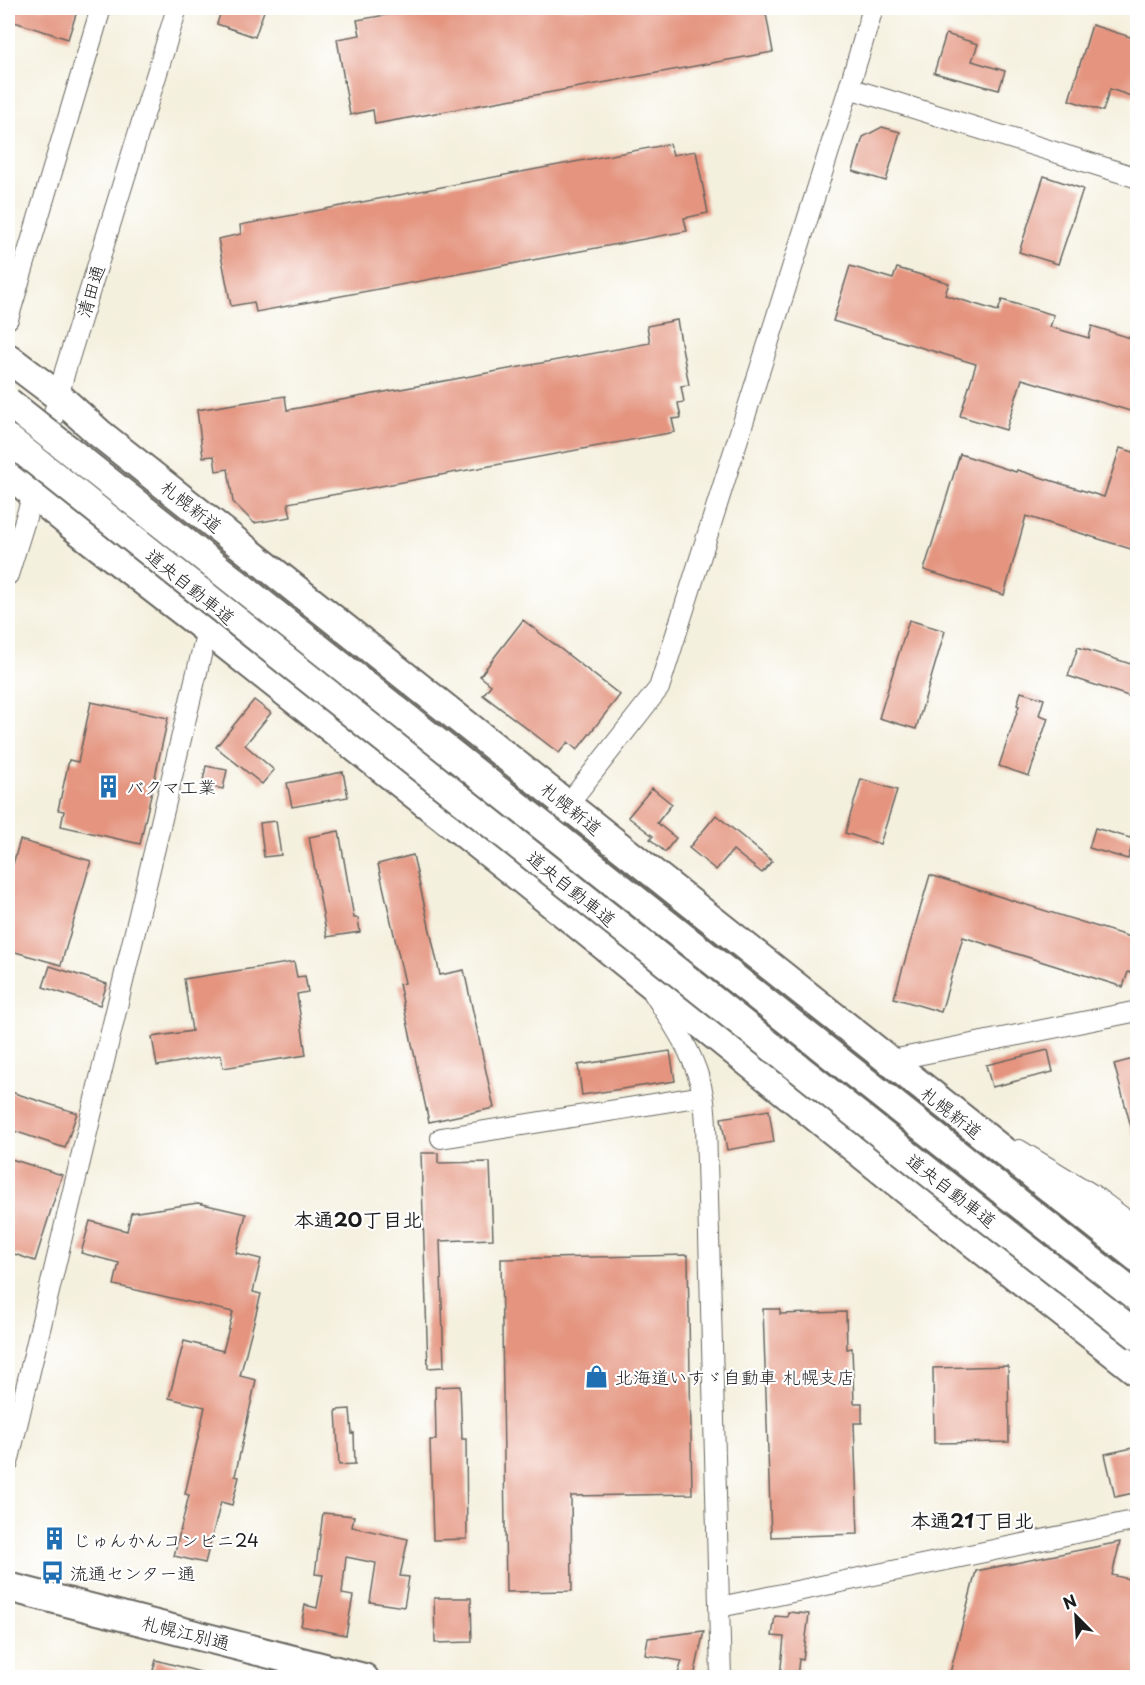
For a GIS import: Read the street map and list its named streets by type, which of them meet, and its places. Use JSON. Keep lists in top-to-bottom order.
{
  "streets": {
    "highway": ["札幌新道", "道央自動車道", "札幌江別通"],
    "street": ["清田通"]
  },
  "crossings": [
    ["清田通", "札幌新道"]
  ],
  "districts": ["本通20丁目北", "本通21丁目北"],
  "places": {
    "building": ["バクマ工業", "じゅんかんコンビニ24"],
    "shop": ["北海道いすゞ自動車 札幌支店"],
    "bus stop": ["流通センター通"]
  },
  "north": "top left"
}
